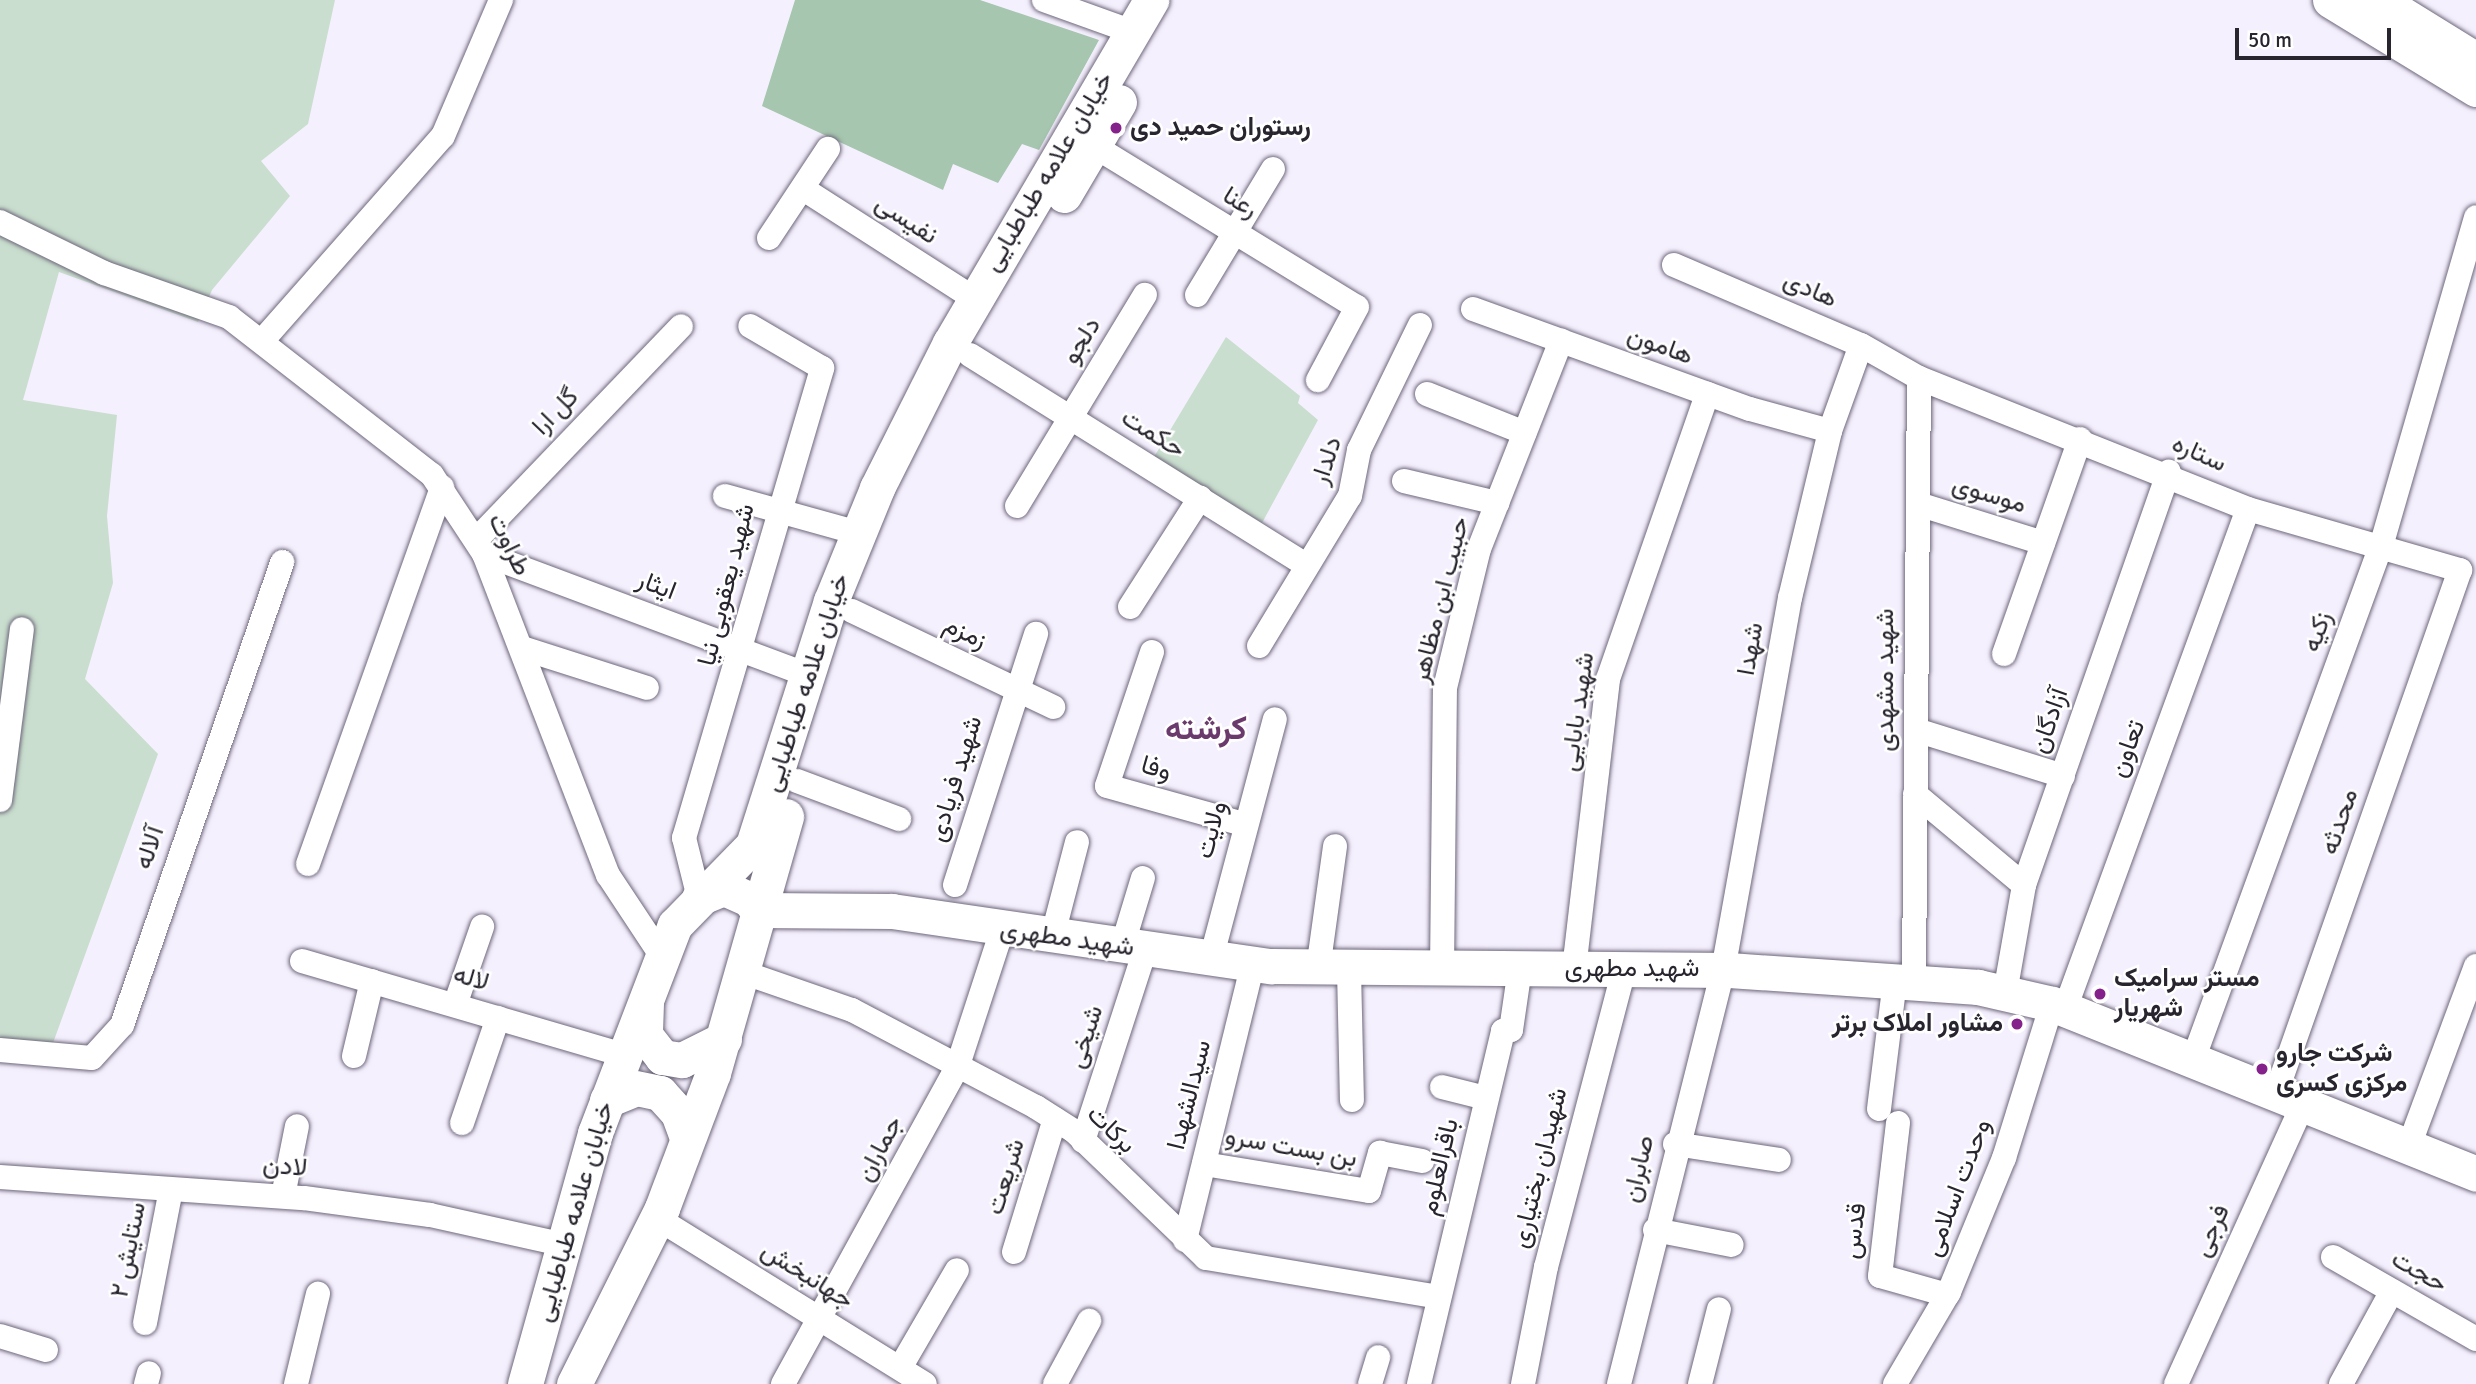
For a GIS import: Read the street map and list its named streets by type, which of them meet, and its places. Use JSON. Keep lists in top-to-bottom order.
{
  "streets": {
    "street": [
      "خیابان علامه طباطبایی",
      "رعنا",
      "نفیسی",
      "هادی",
      "دلجو",
      "هامون",
      "گل ارا",
      "حکمت",
      "ستاره",
      "دلدار",
      "موسوی",
      "طراوت",
      "شهید یعقوبی نیا",
      "ایثار",
      "حبیب ابن مظاهر",
      "زکیه",
      "زمزم",
      "شهدا",
      "شهید مشهدی",
      "شهید بابایی",
      "آزادگان",
      "تعاون",
      "وفا",
      "شهید فریادی",
      "محدثه",
      "ولایت",
      "آلاله",
      "شهید مطهری",
      "لاله",
      "شیخی",
      "سیدالشهدا",
      "برکات",
      "بن بست سرو",
      "جماران",
      "لادن",
      "باقرالعلوم",
      "شهیدان بختیاری",
      "صابران",
      "شریعت",
      "وحدت اسلامی",
      "قدس",
      "فرجی",
      "ستایش ۲",
      "حجت",
      "جهانبخش"
    ]
  },
  "crossings": [
    ["خیابان علامه طباطبایی", "رعنا"],
    ["خیابان علامه طباطبایی", "نفیسی"],
    ["خیابان علامه طباطبایی", "حکمت"],
    ["خیابان علامه طباطبایی", "طراوت"],
    ["خیابان علامه طباطبایی", "شهید یعقوبی نیا"],
    ["خیابان علامه طباطبایی", "ایثار"],
    ["خیابان علامه طباطبایی", "زمزم"],
    ["خیابان علامه طباطبایی", "شهید مطهری"],
    ["خیابان علامه طباطبایی", "لاله"],
    ["خیابان علامه طباطبایی", "برکات"],
    ["خیابان علامه طباطبایی", "لادن"],
    ["خیابان علامه طباطبایی", "جهانبخش"],
    ["هادی", "ستاره"],
    ["هادی", "شهدا"],
    ["هادی", "شهید مشهدی"],
    ["دلجو", "حکمت"],
    ["هامون", "حبیب ابن مظاهر"],
    ["هامون", "شهدا"],
    ["هامون", "شهید بابایی"],
    ["گل ارا", "طراوت"],
    ["گل ارا", "ایثار"],
    ["حکمت", "دلدار"],
    ["ستاره", "موسوی"],
    ["ستاره", "زکیه"],
    ["ستاره", "شهید مشهدی"],
    ["ستاره", "آزادگان"],
    ["ستاره", "تعاون"],
    ["ستاره", "محدثه"],
    ["موسوی", "شهید مشهدی"],
    ["طراوت", "ایثار"],
    ["شهید یعقوبی نیا", "ایثار"],
    ["حبیب ابن مظاهر", "شهید مطهری"],
    ["زکیه", "شهید مطهری"],
    ["زمزم", "شهید فریادی"],
    ["شهدا", "شهید مطهری"],
    ["شهدا", "صابران"],
    ["شهید مشهدی", "شهید مطهری"],
    ["شهید مشهدی", "قدس"],
    ["شهید بابایی", "شهید مطهری"],
    ["آزادگان", "شهید مطهری"],
    ["تعاون", "شهید مطهری"],
    ["تعاون", "وحدت اسلامی"],
    ["وفا", "ولایت"],
    ["محدثه", "شهید مطهری"],
    ["محدثه", "فرجی"],
    ["ولایت", "شهید مطهری"],
    ["شهید مطهری", "شیخی"],
    ["شهید مطهری", "سیدالشهدا"],
    ["شهید مطهری", "جماران"],
    ["شهید مطهری", "باقرالعلوم"],
    ["شهید مطهری", "شهیدان بختیاری"],
    ["شهید مطهری", "صابران"],
    ["شهید مطهری", "وحدت اسلامی"],
    ["شهید مطهری", "قدس"],
    ["شهید مطهری", "فرجی"],
    ["شیخی", "برکات"],
    ["سیدالشهدا", "برکات"],
    ["سیدالشهدا", "بن بست سرو"],
    ["برکات", "جماران"],
    ["برکات", "باقرالعلوم"],
    ["برکات", "شریعت"],
    ["جماران", "جهانبخش"],
    ["لادن", "ستایش ۲"],
    ["وحدت اسلامی", "قدس"]
  ],
  "districts": ["کرشته"],
  "places": [
    "رستوران حمید دی",
    "مستر سرامیک شهریار",
    "مشاور املاک برتر",
    "شرکت جارو مرکزی کسری"
  ],
  "scale_bar": "50 m"
}
